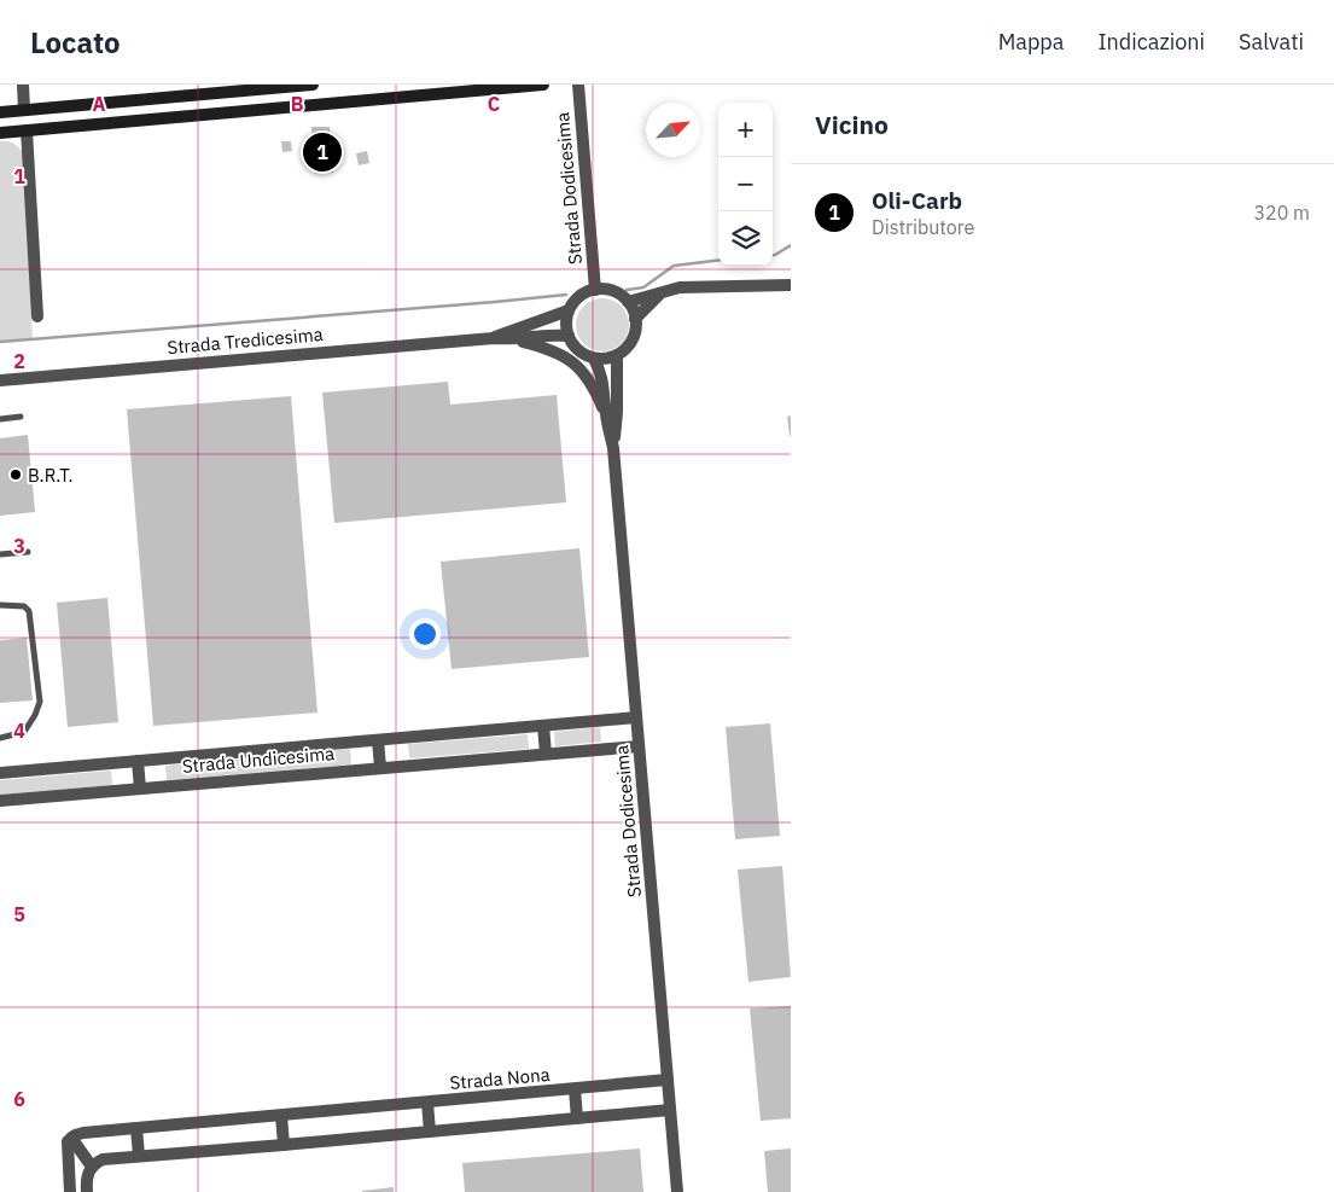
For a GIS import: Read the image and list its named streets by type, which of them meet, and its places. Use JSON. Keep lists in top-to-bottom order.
{
  "streets": {
    "street": [
      "Strada Dodicesima",
      "Strada Tredicesima",
      "Strada Undicesima",
      "Strada Nona"
    ]
  },
  "crossings": [
    ["Strada Dodicesima", "Strada Undicesima"],
    ["Strada Dodicesima", "Strada Nona"]
  ],
  "places": ["B.R.T."],
  "north": "top right",
  "page": {
    "header": "Locato",
    "nav": ["Mappa", "Indicazioni", "Salvati"],
    "heading": "Vicino",
    "map_buttons": ["+", "−"],
    "pins": "1",
    "list": [
      {
        "mark": "1",
        "name": "Oli-Carb",
        "note": "Distributore",
        "value": "320 m"
      }
    ]
  },
  "grid": {
    "columns": ["A", "B", "C"],
    "rows": [
      "1",
      "2",
      "3",
      "4",
      "5",
      "6"
    ]
  }
}
